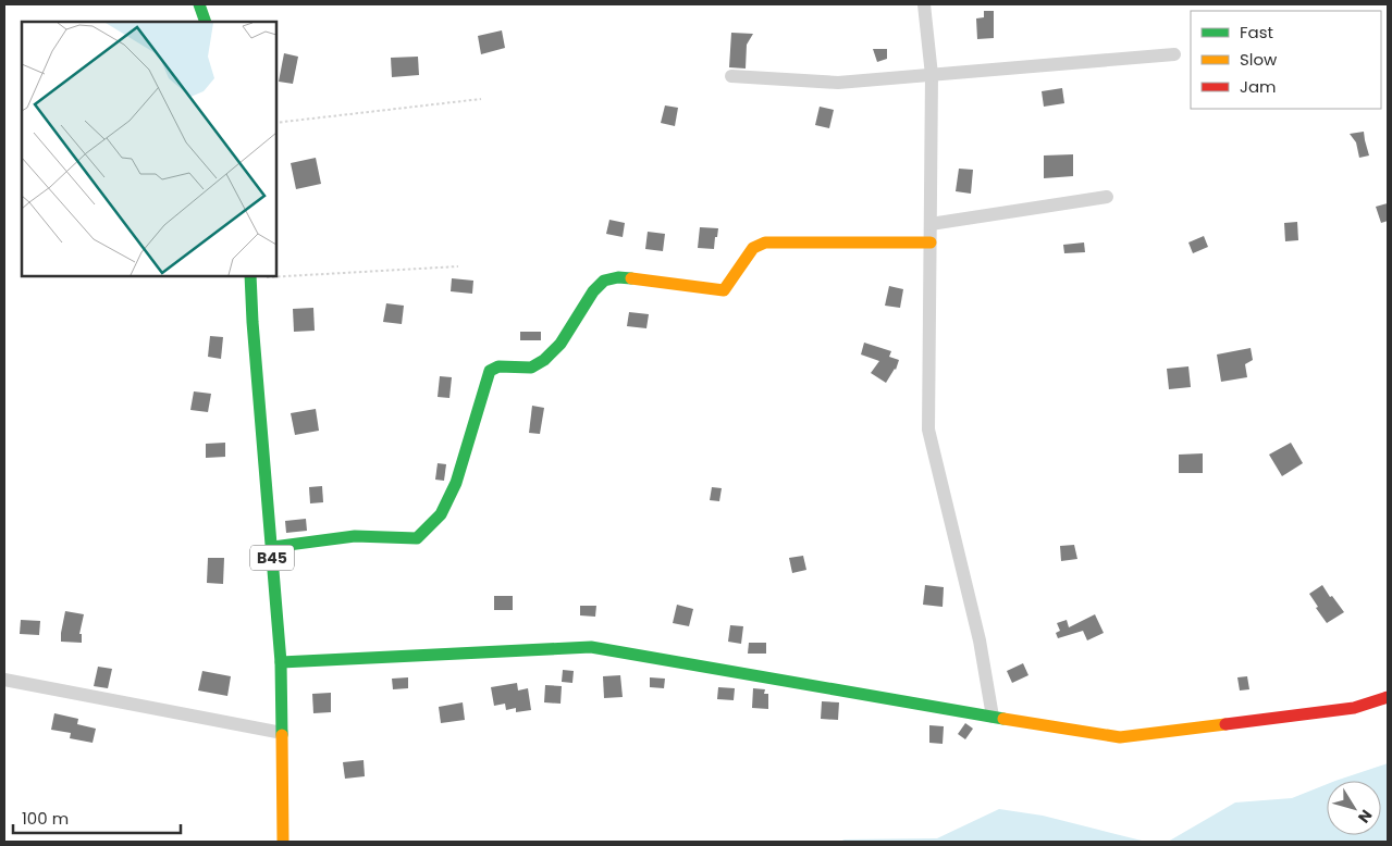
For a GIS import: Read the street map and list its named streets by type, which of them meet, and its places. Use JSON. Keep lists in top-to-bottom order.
{
  "streets": {
    "street": ["B45"]
  },
  "legend": ["Fast", "Slow", "Jam"],
  "scale_bar": "100 m",
  "north": "bottom right"
}
